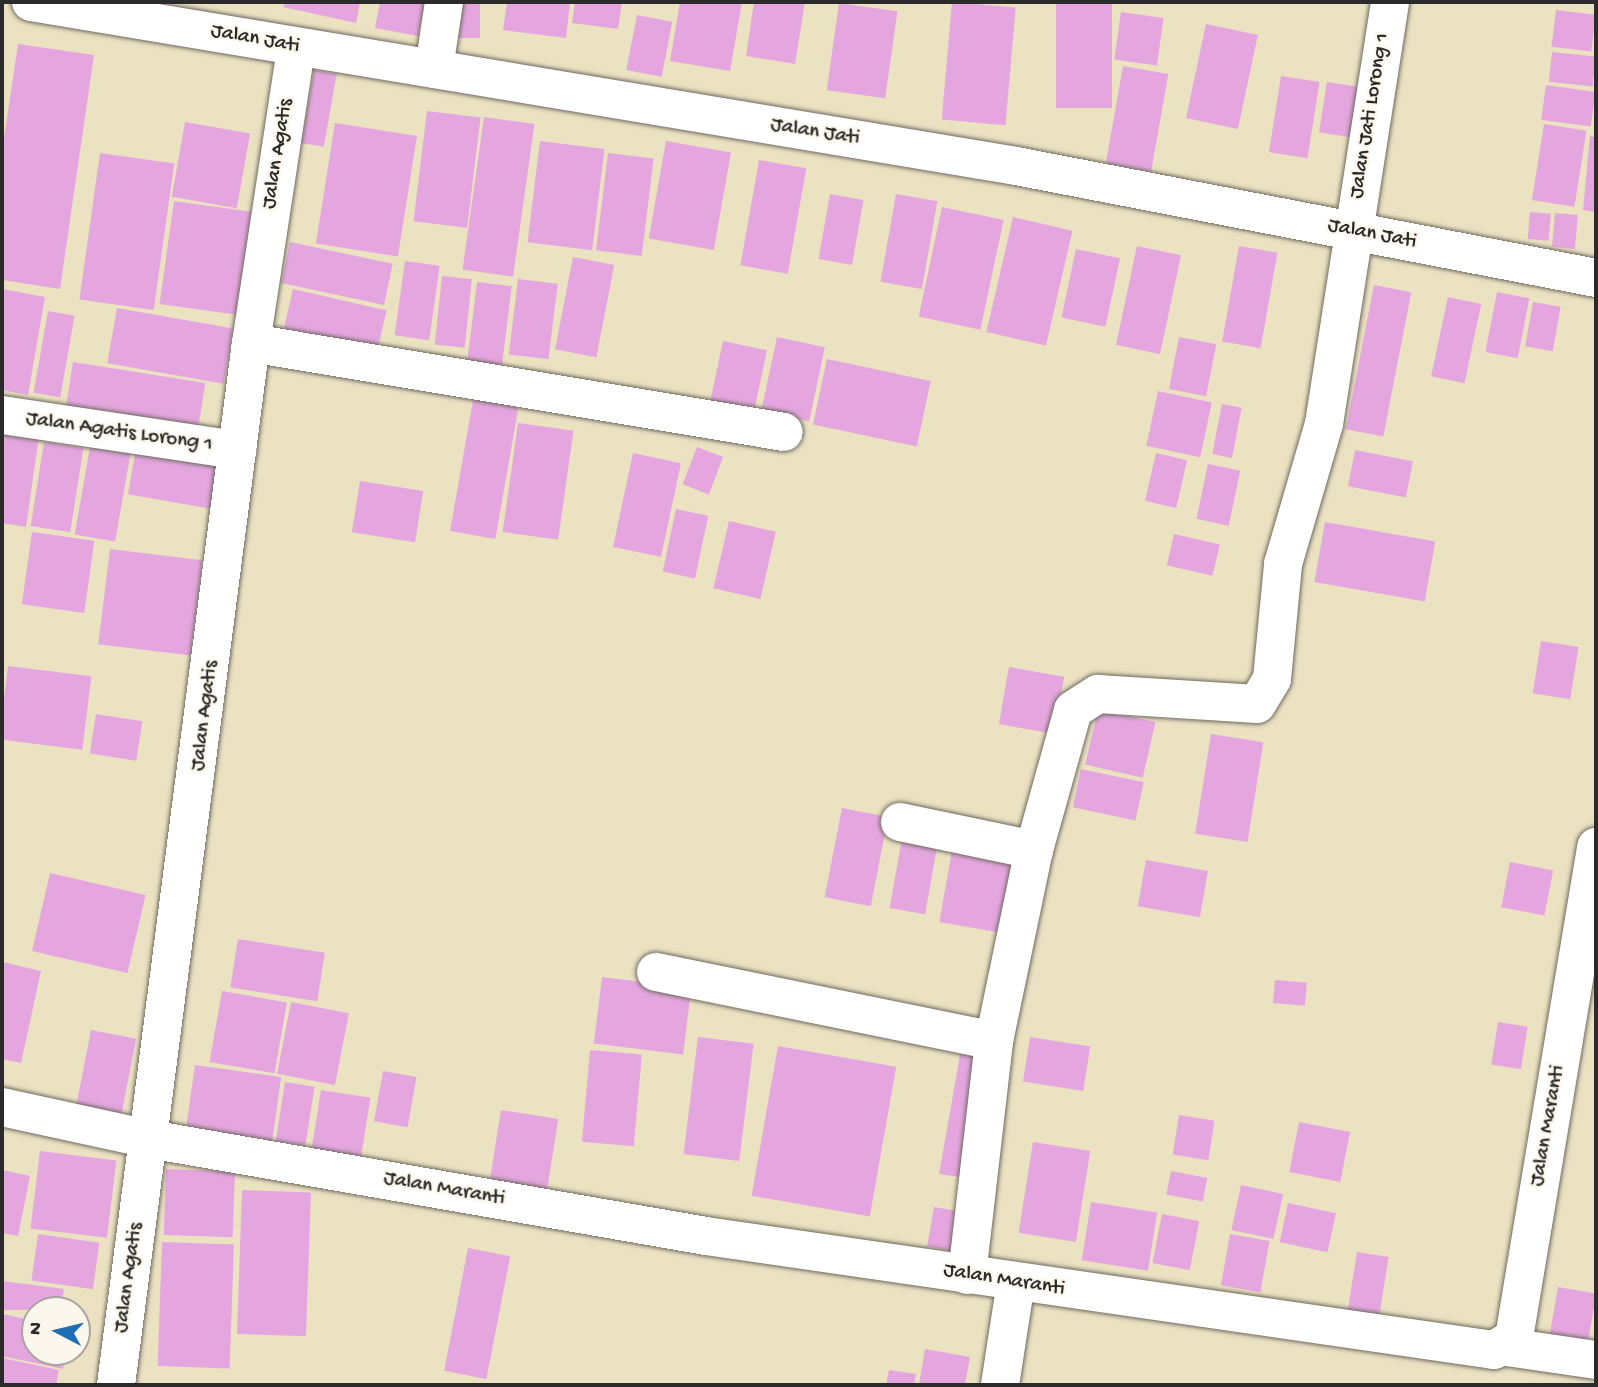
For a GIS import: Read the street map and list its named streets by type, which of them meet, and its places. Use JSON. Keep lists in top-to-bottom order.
{
  "streets": {
    "street": [
      "Jalan Jati",
      "Jalan Jati Lorong 1",
      "Jalan Agatis",
      "Jalan Agatis Lorong 1",
      "Jalan Maranti"
    ]
  },
  "crossings": [
    ["Jalan Jati", "Jalan Jati Lorong 1"],
    ["Jalan Jati", "Jalan Agatis"],
    ["Jalan Agatis", "Jalan Agatis Lorong 1"],
    ["Jalan Agatis", "Jalan Maranti"]
  ],
  "north": "left"
}
